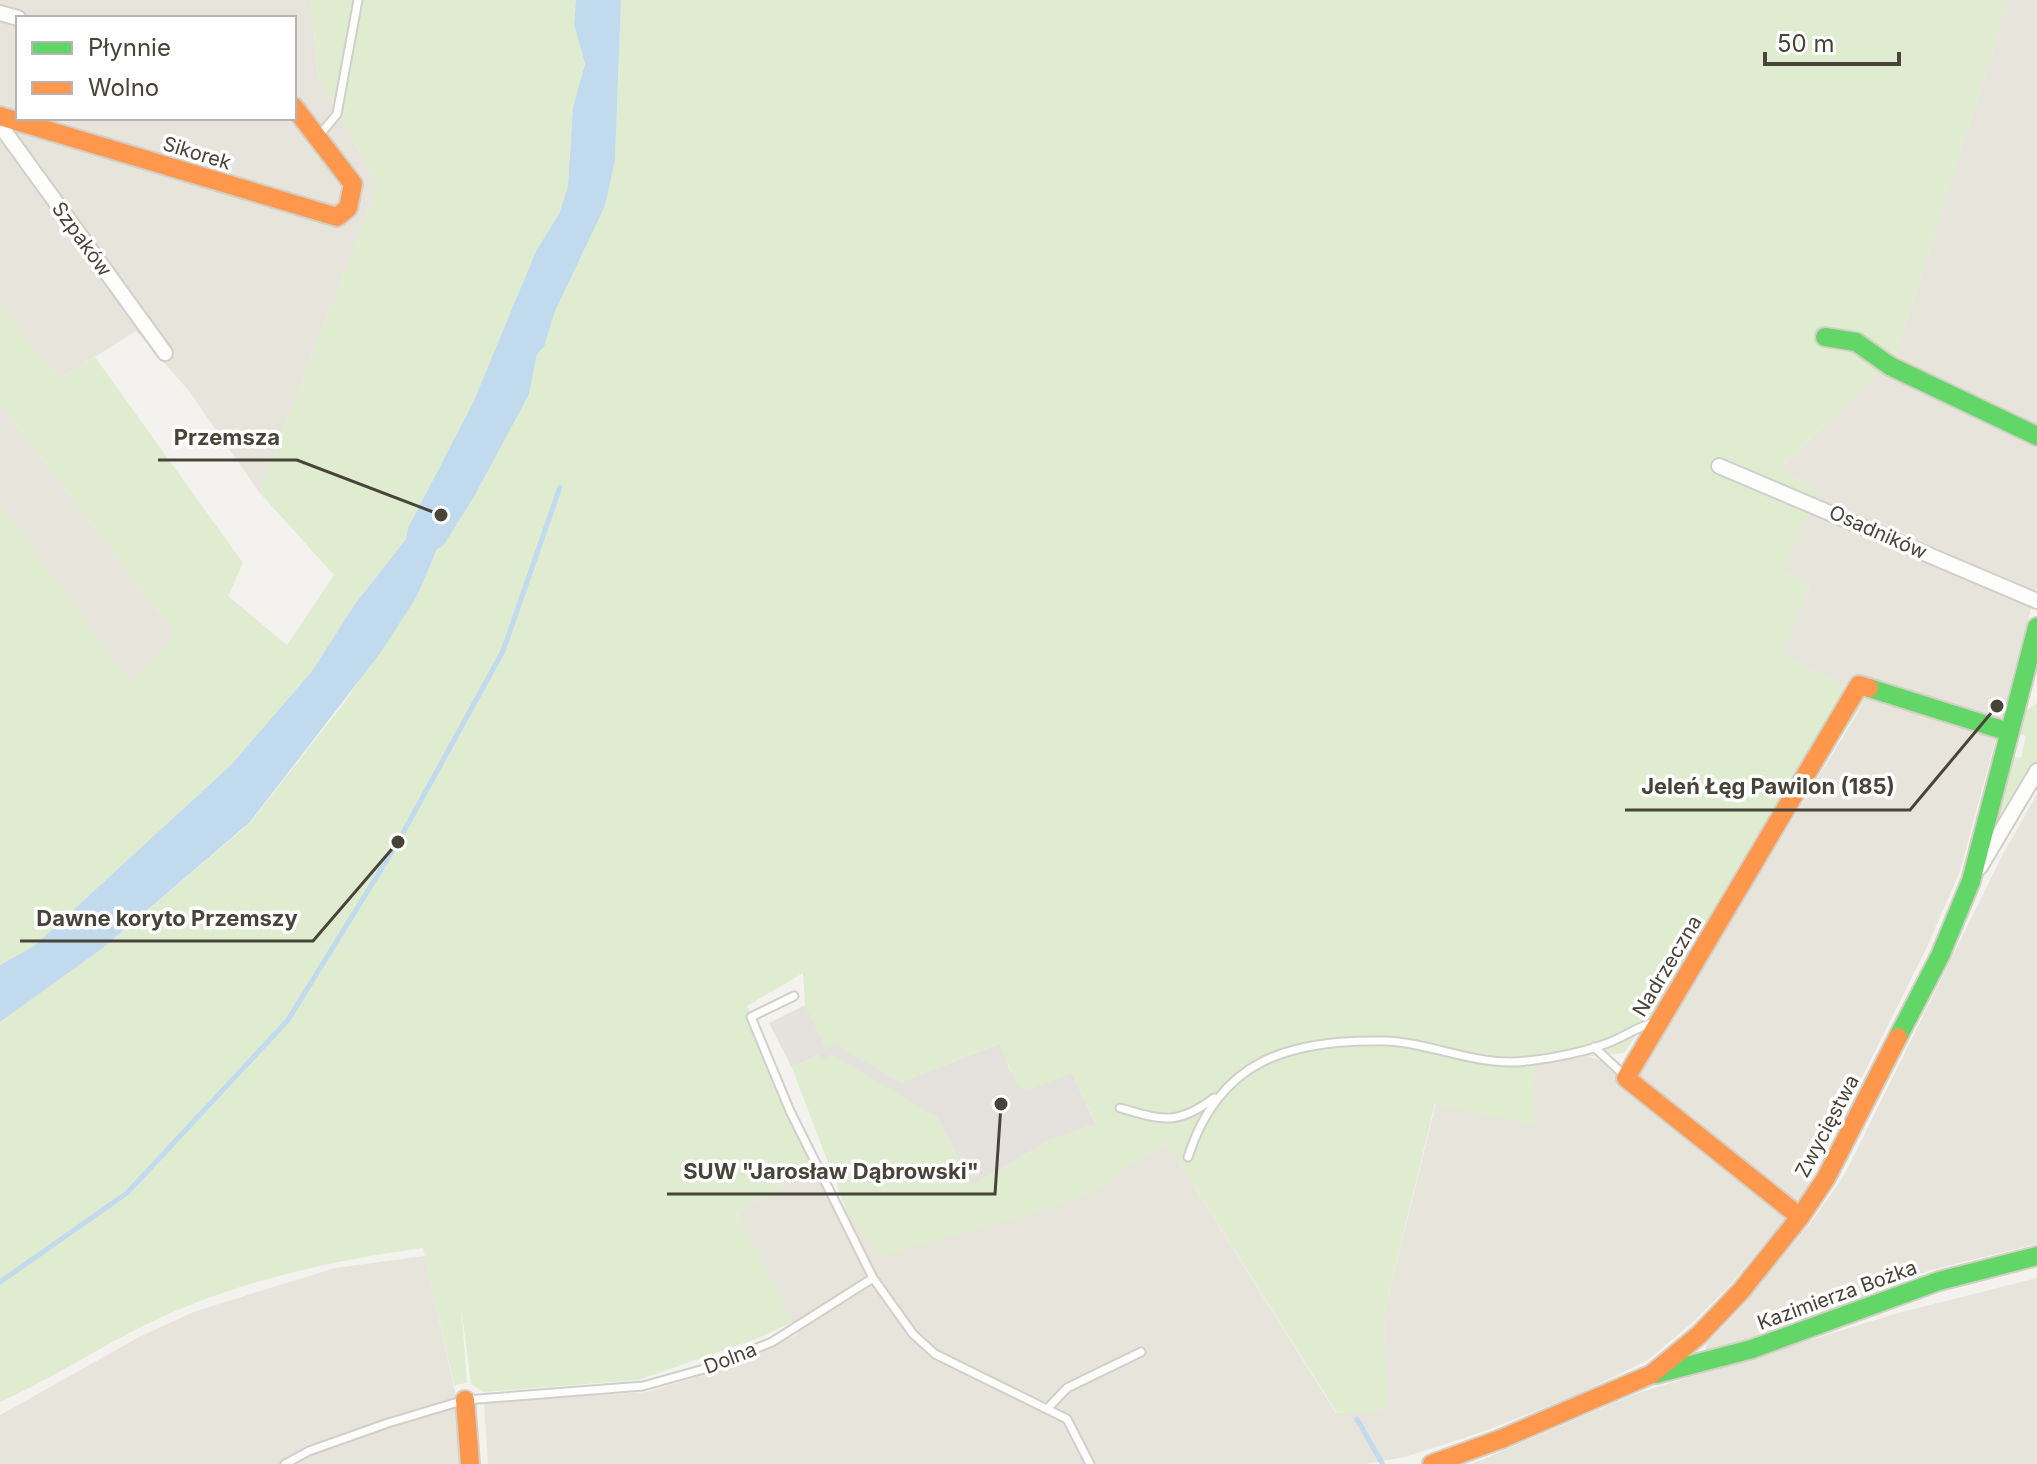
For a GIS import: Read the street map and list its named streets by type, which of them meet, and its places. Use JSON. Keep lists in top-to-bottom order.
{
  "streets": {
    "street": [
      "Sikorek",
      "Szpaków",
      "Osadników",
      "Nadrzeczna",
      "Zwycięstwa",
      "Kazimierza Bożka"
    ],
    "lane": ["Dolna"]
  },
  "crossings": [
    ["Nadrzeczna", "Zwycięstwa"],
    ["Zwycięstwa", "Kazimierza Bożka"]
  ],
  "places": [
    "Przemsza",
    "Jeleń Łęg Pawilon (185)",
    "Dawne koryto Przemszy",
    "SUW \"Jarosław Dąbrowski\""
  ],
  "legend": ["Płynnie", "Wolno"],
  "scale_bar": "50 m"
}
